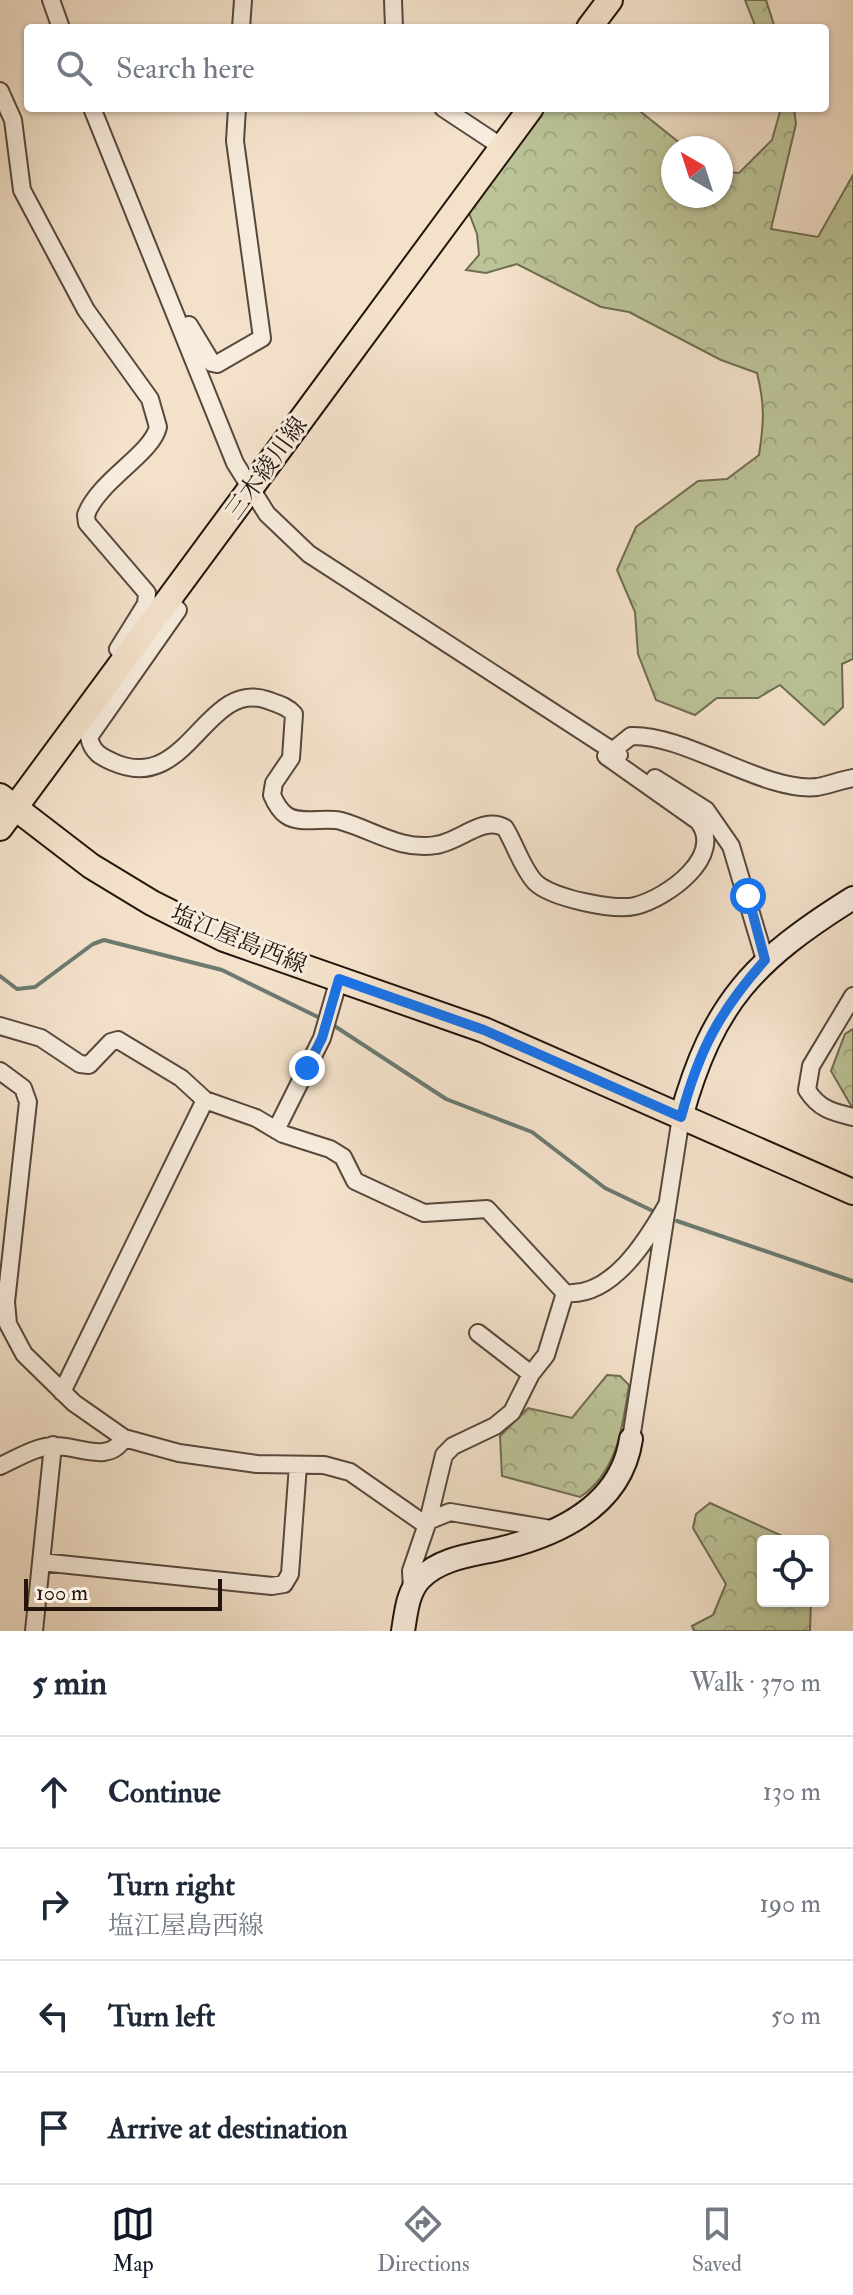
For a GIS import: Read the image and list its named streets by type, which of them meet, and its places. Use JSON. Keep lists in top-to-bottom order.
{
  "streets": {
    "main road": ["三木綾川線", "塩江屋島西線"]
  },
  "crossings": [
    ["三木綾川線", "塩江屋島西線"]
  ],
  "scale_bar": "100 m",
  "north": "top left",
  "page": {
    "search": "Search here",
    "scale": "100 m",
    "heading": ["5 min", "Walk · 370 m"],
    "list": [
      ["Continue", "130 m"],
      ["Turn right", "塩江屋島西線", "190 m"],
      ["Turn left", "50 m"],
      "Arrive at destination"
    ],
    "nav": ["Map", "Directions", "Saved"]
  }
}
